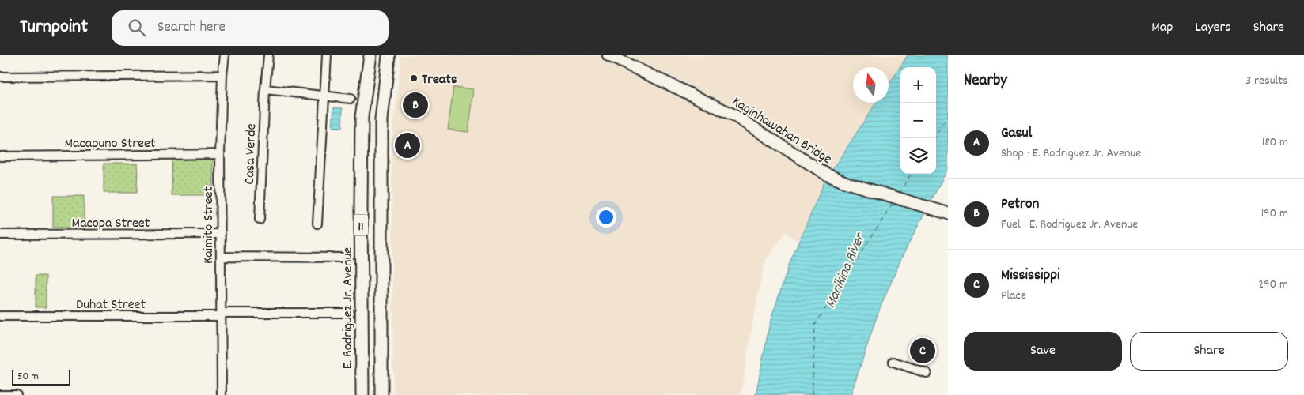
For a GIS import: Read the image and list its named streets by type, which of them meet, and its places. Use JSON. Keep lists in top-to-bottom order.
{
  "streets": {
    "main road": ["Kaginhawahan Bridge", "11", "E. Rodriguez Jr. Avenue"],
    "street": [
      "Macapuno Street",
      "Casa Verde",
      "Macopa Street",
      "Kaimito Street",
      "Duhat Street"
    ]
  },
  "crossings": [
    ["Macapuno Street", "Kaimito Street"],
    ["Macopa Street", "Kaimito Street"],
    ["Kaimito Street", "Duhat Street"]
  ],
  "water": ["Marikina River"],
  "places": ["Treats"],
  "scale_bar": "50 m",
  "north": "top",
  "page": {
    "header": "Turnpoint",
    "search": "Search here",
    "nav": ["Map", "Layers", "Share"],
    "heading": ["Nearby", "3 results"],
    "map_buttons": ["+", "−"],
    "pins": ["B", "A", "C"],
    "list": [
      {
        "mark": "A",
        "name": "Gasul",
        "note": "Shop · E. Rodriguez Jr. Avenue",
        "value": "180 m"
      },
      {
        "mark": "B",
        "name": "Petron",
        "note": "Fuel · E. Rodriguez Jr. Avenue",
        "value": "190 m"
      },
      {
        "mark": "C",
        "name": "Mississippi",
        "note": "Place",
        "value": "290 m"
      }
    ],
    "buttons": ["Save", "Share"],
    "scale": "50 m"
  }
}
